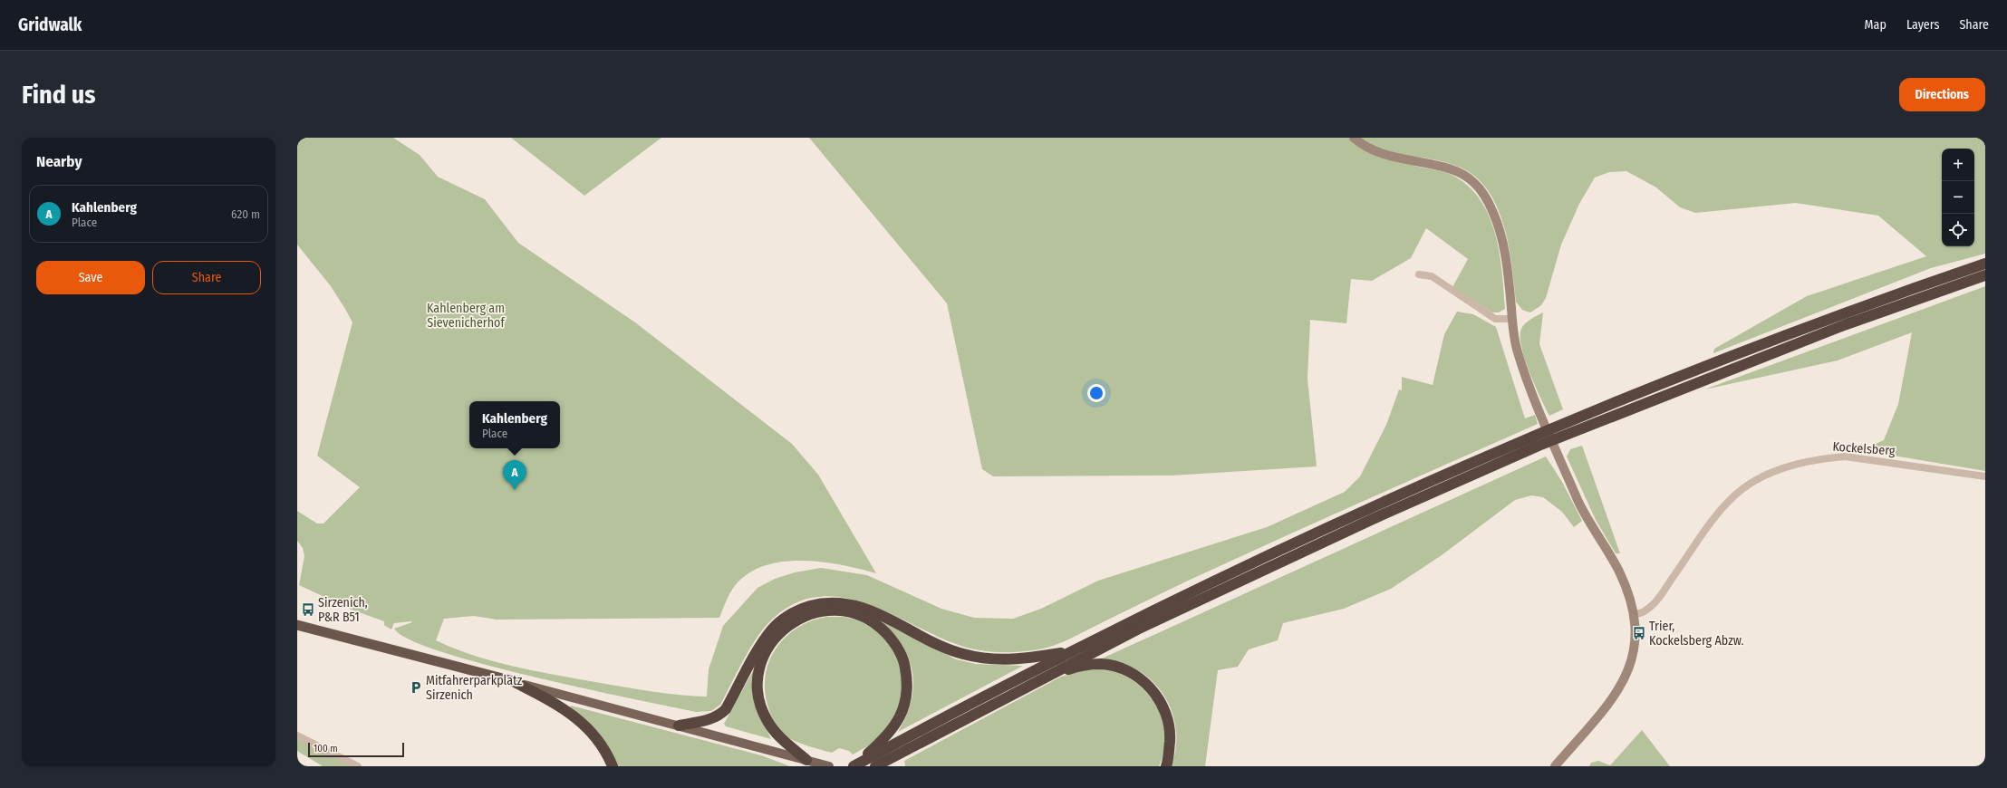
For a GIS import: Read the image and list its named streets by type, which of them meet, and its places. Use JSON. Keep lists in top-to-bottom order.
{
  "streets": {
    "street": ["Kockelsberg"]
  },
  "parks": ["Kahlenberg am Sievenicherhof"],
  "places": {
    "bus stop": ["Sirzenich, P&R B51", "Trier, Kockelsberg Abzw."],
    "parking": ["Mitfahrerparkplatz Sirzenich"]
  },
  "scale_bar": "100 m",
  "page": {
    "header": "Gridwalk",
    "nav": ["Map", "Layers", "Share"],
    "buttons": [
      "Directions",
      ["Save", "Share"]
    ],
    "title": "Find us",
    "heading": "Nearby",
    "map_buttons": ["+", "−"],
    "list": [
      {
        "mark": "A",
        "name": "Kahlenberg",
        "note": "Place",
        "value": "620 m"
      }
    ],
    "popup": ["Kahlenberg", "Place"],
    "pins": "A",
    "scale": "100 m"
  }
}
